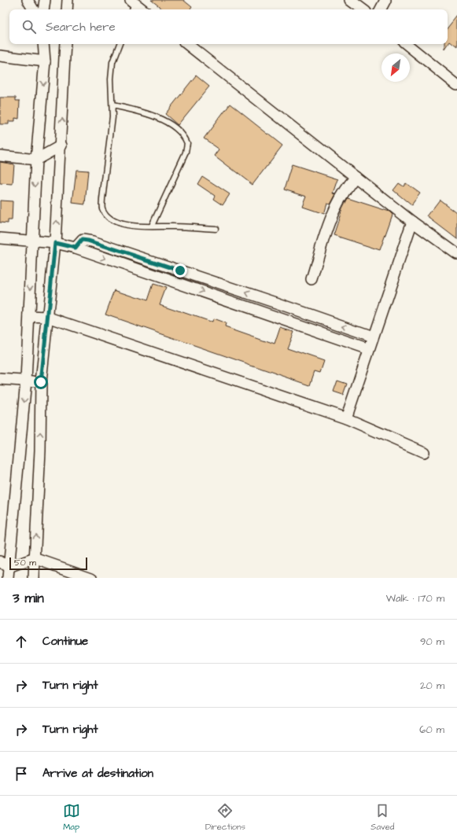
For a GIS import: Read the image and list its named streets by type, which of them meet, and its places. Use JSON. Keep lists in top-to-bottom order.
{
  "scale_bar": "50 m",
  "north": "bottom left",
  "page": {
    "search": "Search here",
    "scale": "50 m",
    "heading": ["3 min", "Walk · 170 m"],
    "list": [
      ["Continue", "90 m"],
      ["Turn right", "20 m"],
      ["Turn right", "60 m"],
      "Arrive at destination"
    ],
    "nav": ["Map", "Directions", "Saved"]
  }
}
